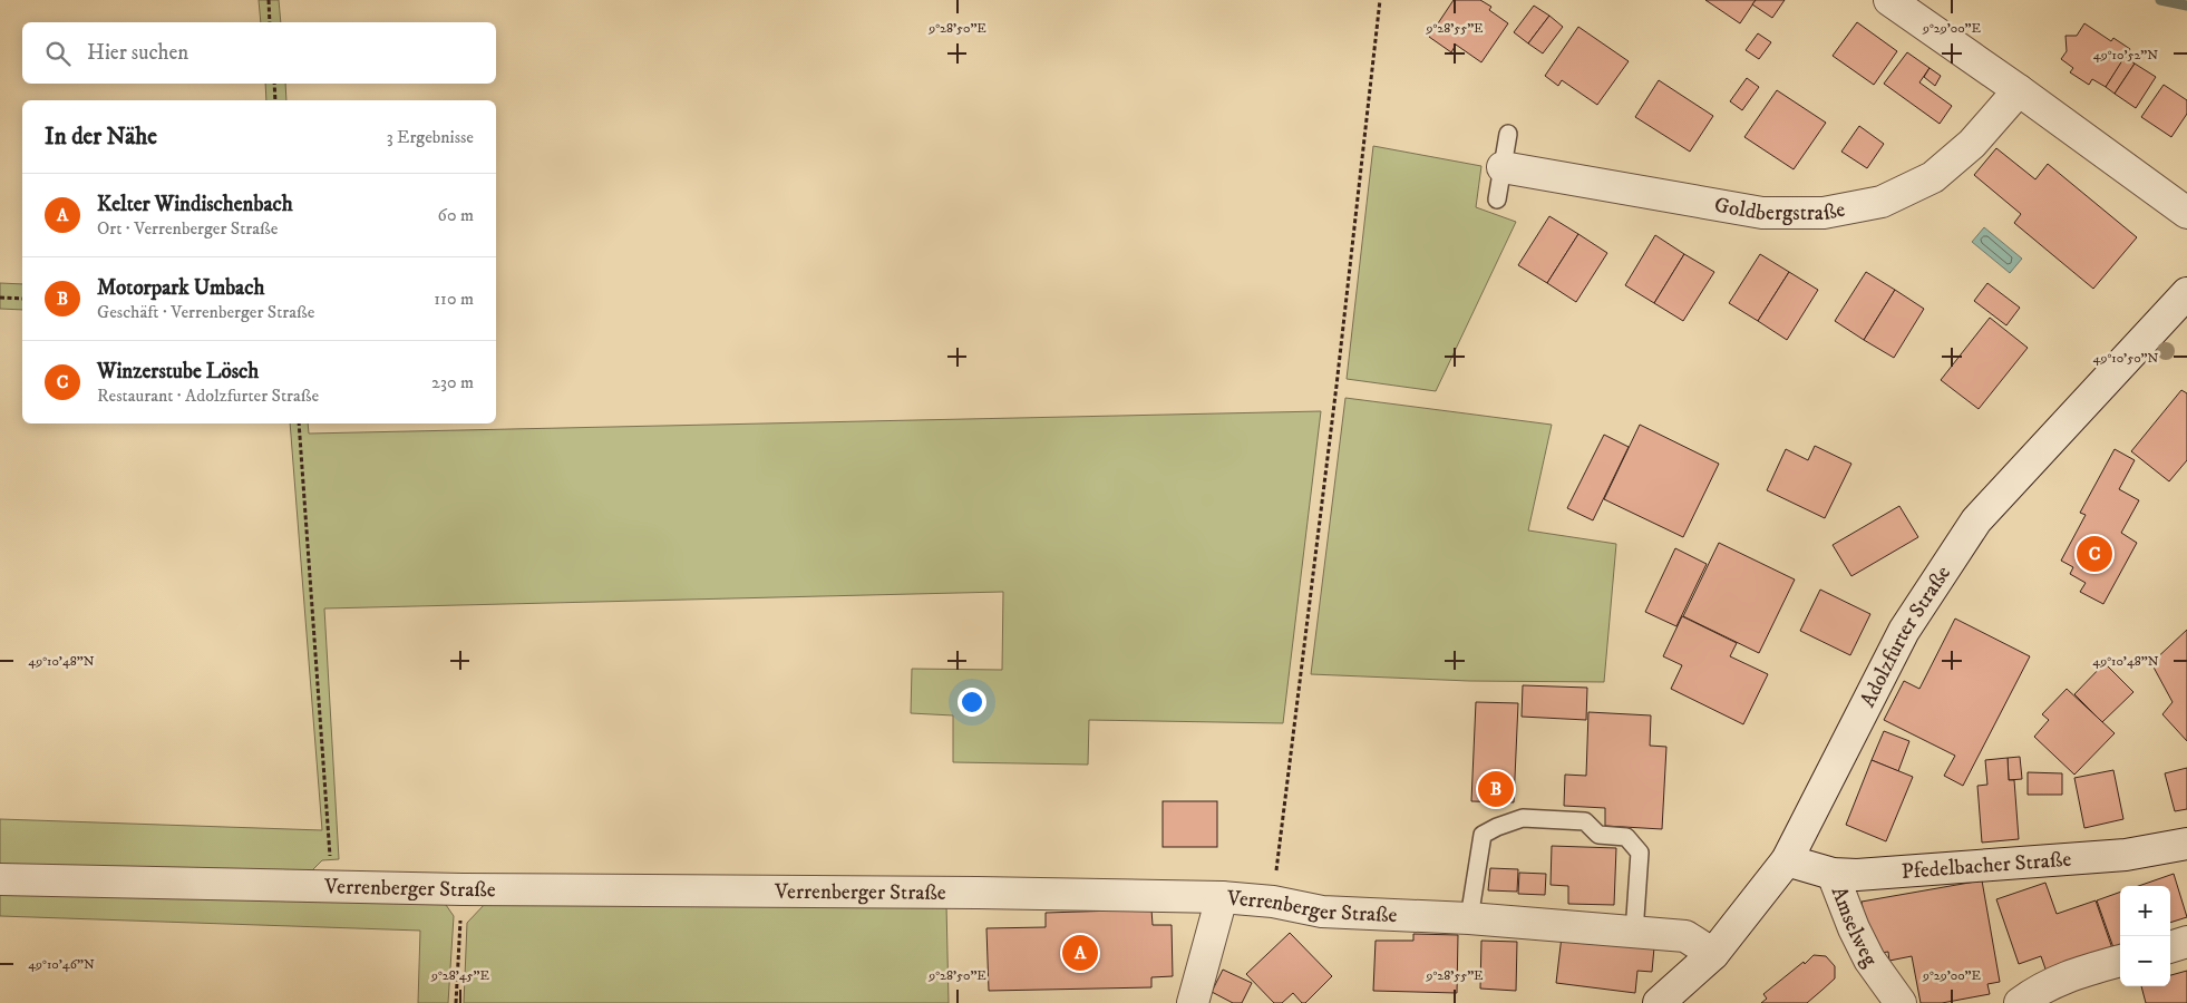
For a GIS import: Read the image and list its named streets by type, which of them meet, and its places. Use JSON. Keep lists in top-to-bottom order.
{
  "streets": {
    "street": [
      "Goldbergstraße",
      "Adolzfurter Straße",
      "Pfedelbacher Straße",
      "Verrenberger Straße",
      "Amselweg"
    ]
  },
  "crossings": [
    ["Adolzfurter Straße", "Pfedelbacher Straße"],
    ["Adolzfurter Straße", "Verrenberger Straße"],
    ["Pfedelbacher Straße", "Amselweg"]
  ],
  "page": {
    "search": "Hier suchen",
    "heading": ["In der Nähe", "3 Ergebnisse"],
    "list": [
      {
        "mark": "A",
        "name": "Kelter Windischenbach",
        "note": "Ort · Verrenberger Straße",
        "value": "60 m"
      },
      {
        "mark": "B",
        "name": "Motorpark Umbach",
        "note": "Geschäft · Verrenberger Straße",
        "value": "110 m"
      },
      {
        "mark": "C",
        "name": "Winzerstube Lösch",
        "note": "Restaurant · Adolzfurter Straße",
        "value": "230 m"
      }
    ],
    "pins": ["C", "B", "A"],
    "map_buttons": ["+", "−"]
  },
  "coordinates": [
    "9°28'50\"E",
    "9°28'55\"E",
    "9°29'00\"E",
    "49°10'52\"N",
    "49°10'50\"N",
    "49°10'48\"N",
    "49°10'46\"N",
    "9°28'45\"E"
  ]
}
